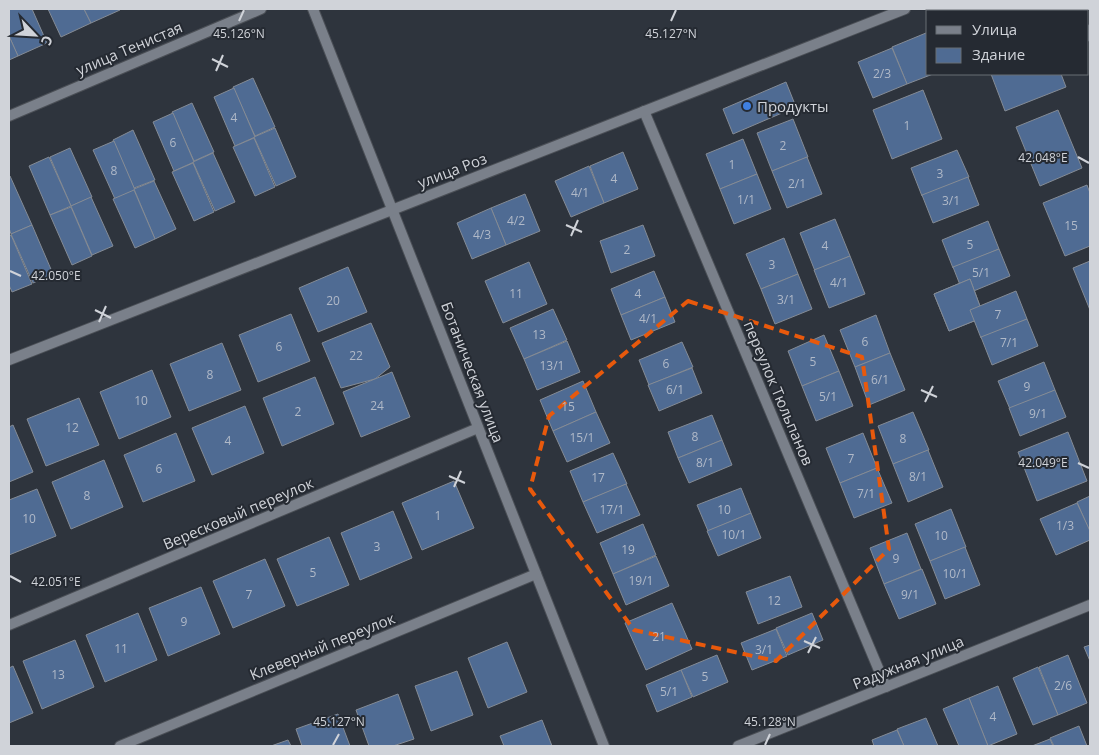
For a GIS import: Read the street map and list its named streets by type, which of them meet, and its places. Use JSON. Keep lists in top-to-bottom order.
{
  "streets": {
    "street": [
      "улица Тенистая",
      "улица Роз",
      "Ботаническая улица",
      "переулок Тюльпанов",
      "Вересковый переулок",
      "Клеверный переулок",
      "Радужная улица"
    ]
  },
  "crossings": [
    ["улица Роз", "Ботаническая улица"],
    ["улица Роз", "переулок Тюльпанов"],
    ["Ботаническая улица", "Вересковый переулок"],
    ["Ботаническая улица", "Клеверный переулок"],
    ["переулок Тюльпанов", "Радужная улица"]
  ],
  "places": ["Продукты"],
  "house_numbers": [
    "2/3",
    "4",
    "1",
    "6",
    "2",
    "1",
    "8",
    "3",
    "4",
    "2/1",
    "4/1",
    "1/1",
    "3/1",
    "4/2",
    "15",
    "4/3",
    "5",
    "4",
    "2",
    "3",
    "5/1",
    "4/1",
    "11",
    "4",
    "3/1",
    "20",
    "7",
    "4/1",
    "13",
    "6",
    "7/1",
    "6",
    "22",
    "5",
    "6",
    "13/1",
    "8",
    "6/1",
    "9",
    "6/1",
    "5/1",
    "10",
    "24",
    "15",
    "2",
    "9/1",
    "12",
    "8",
    "15/1",
    "8",
    "4",
    "7",
    "8/1",
    "6",
    "8/1",
    "17",
    "7/1",
    "8",
    "17/1",
    "10",
    "1",
    "10",
    "1/3",
    "10/1",
    "10",
    "3",
    "19",
    "9",
    "5",
    "10/1",
    "19/1",
    "7",
    "9/1",
    "12",
    "9",
    "21",
    "11",
    "3/1",
    "13",
    "5",
    "2/6",
    "5/1",
    "4"
  ],
  "legend": ["Улица", "Здание"],
  "north": "bottom right",
  "coordinates": [
    "45.126°N",
    "45.127°N",
    "42.048°E",
    "42.050°E",
    "42.049°E",
    "42.051°E",
    "45.128°N"
  ]
}
